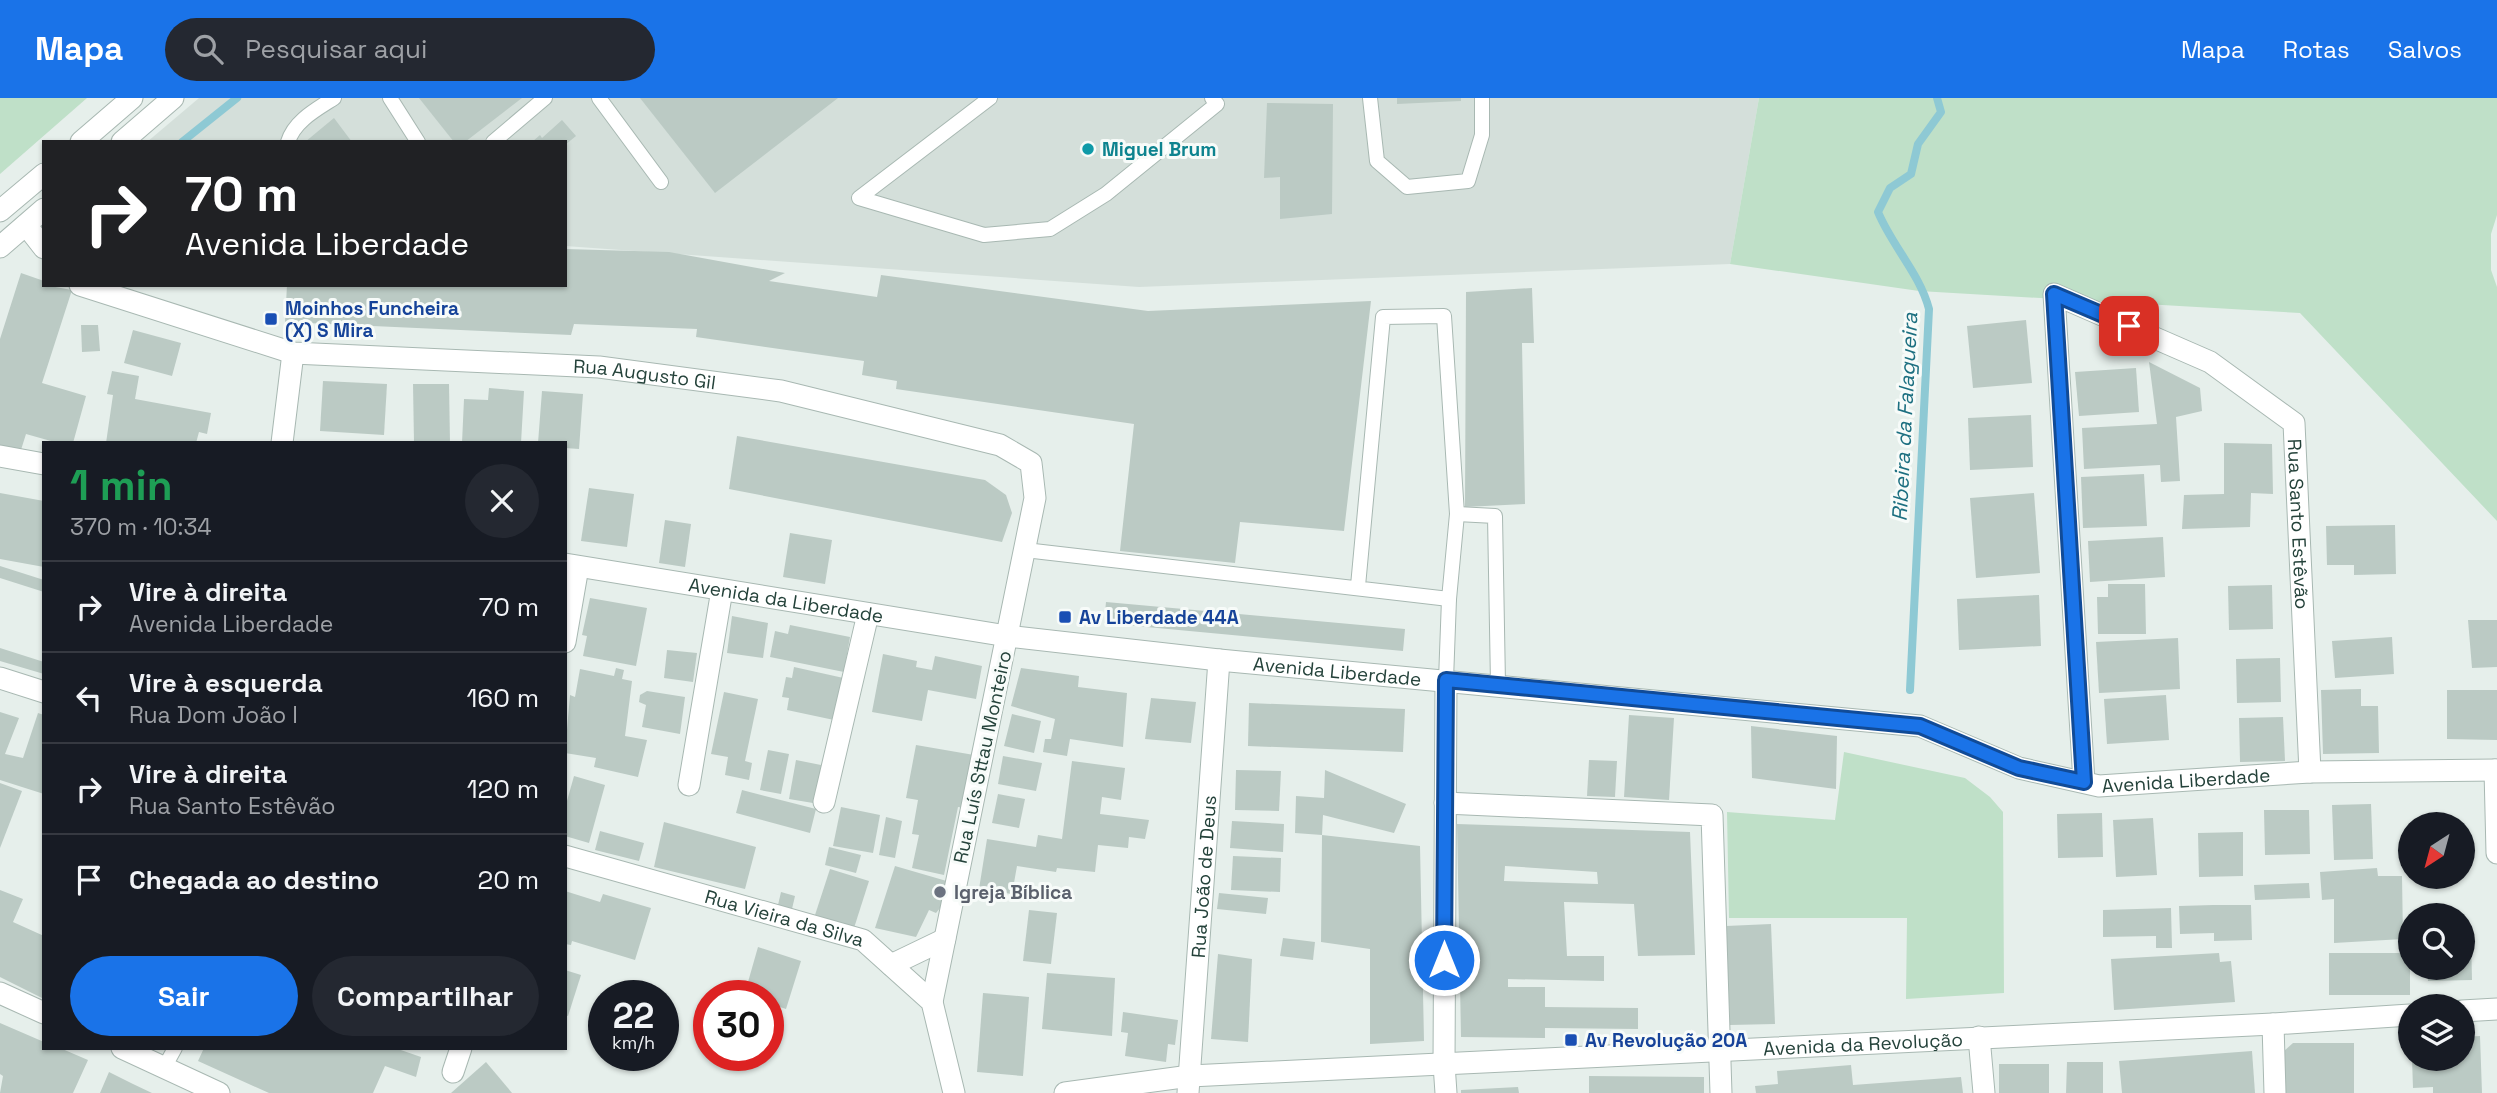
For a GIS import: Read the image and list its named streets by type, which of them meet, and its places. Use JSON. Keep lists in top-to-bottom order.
{
  "streets": {
    "street": [
      "Rua Augusto Gil",
      "Rua Santo Estêvão",
      "Avenida da Liberdade",
      "Avenida Liberdade",
      "Rua Luís Sttau Monteiro",
      "Rua João de Deus",
      "Rua Vieira da Silva",
      "Avenida da Revolução"
    ]
  },
  "crossings": [
    ["Rua Augusto Gil", "Avenida da Liberdade"],
    ["Rua Augusto Gil", "Avenida Liberdade"],
    ["Rua Augusto Gil", "Rua Luís Sttau Monteiro"],
    ["Rua Santo Estêvão", "Avenida Liberdade"],
    ["Avenida da Liberdade", "Avenida Liberdade"],
    ["Avenida da Liberdade", "Rua Luís Sttau Monteiro"],
    ["Avenida Liberdade", "Rua Luís Sttau Monteiro"],
    ["Avenida Liberdade", "Rua João de Deus"],
    ["Rua Luís Sttau Monteiro", "Rua Vieira da Silva"],
    ["Rua João de Deus", "Avenida da Revolução"]
  ],
  "water": ["Ribeira da Falagueira"],
  "places": {
    "other": ["Miguel Brum", "Igreja Bíblica"],
    "transit": ["Moinhos Funcheira (X) S Mira", "Av Liberdade 44A", "Av Revolução 20A"]
  },
  "north": "bottom left",
  "page": {
    "header": "Mapa",
    "search": "Pesquisar aqui",
    "nav": ["Mapa", "Rotas", "Salvos"],
    "turn": ["70 m", "Avenida Liberdade"],
    "heading": ["1 min", "370 m · 10:34"],
    "list": [
      {
        "name": "Vire à direita",
        "note": "Avenida Liberdade",
        "value": "70 m"
      },
      {
        "name": "Vire à esquerda",
        "note": "Rua Dom João I",
        "value": "160 m"
      },
      {
        "name": "Vire à direita",
        "note": "Rua Santo Estêvão",
        "value": "120 m"
      },
      {
        "name": "Chegada ao destino",
        "value": "20 m"
      }
    ],
    "buttons": ["Sair", "Compartilhar"],
    "speed": "22 km/h",
    "limit": "30"
  }
}
